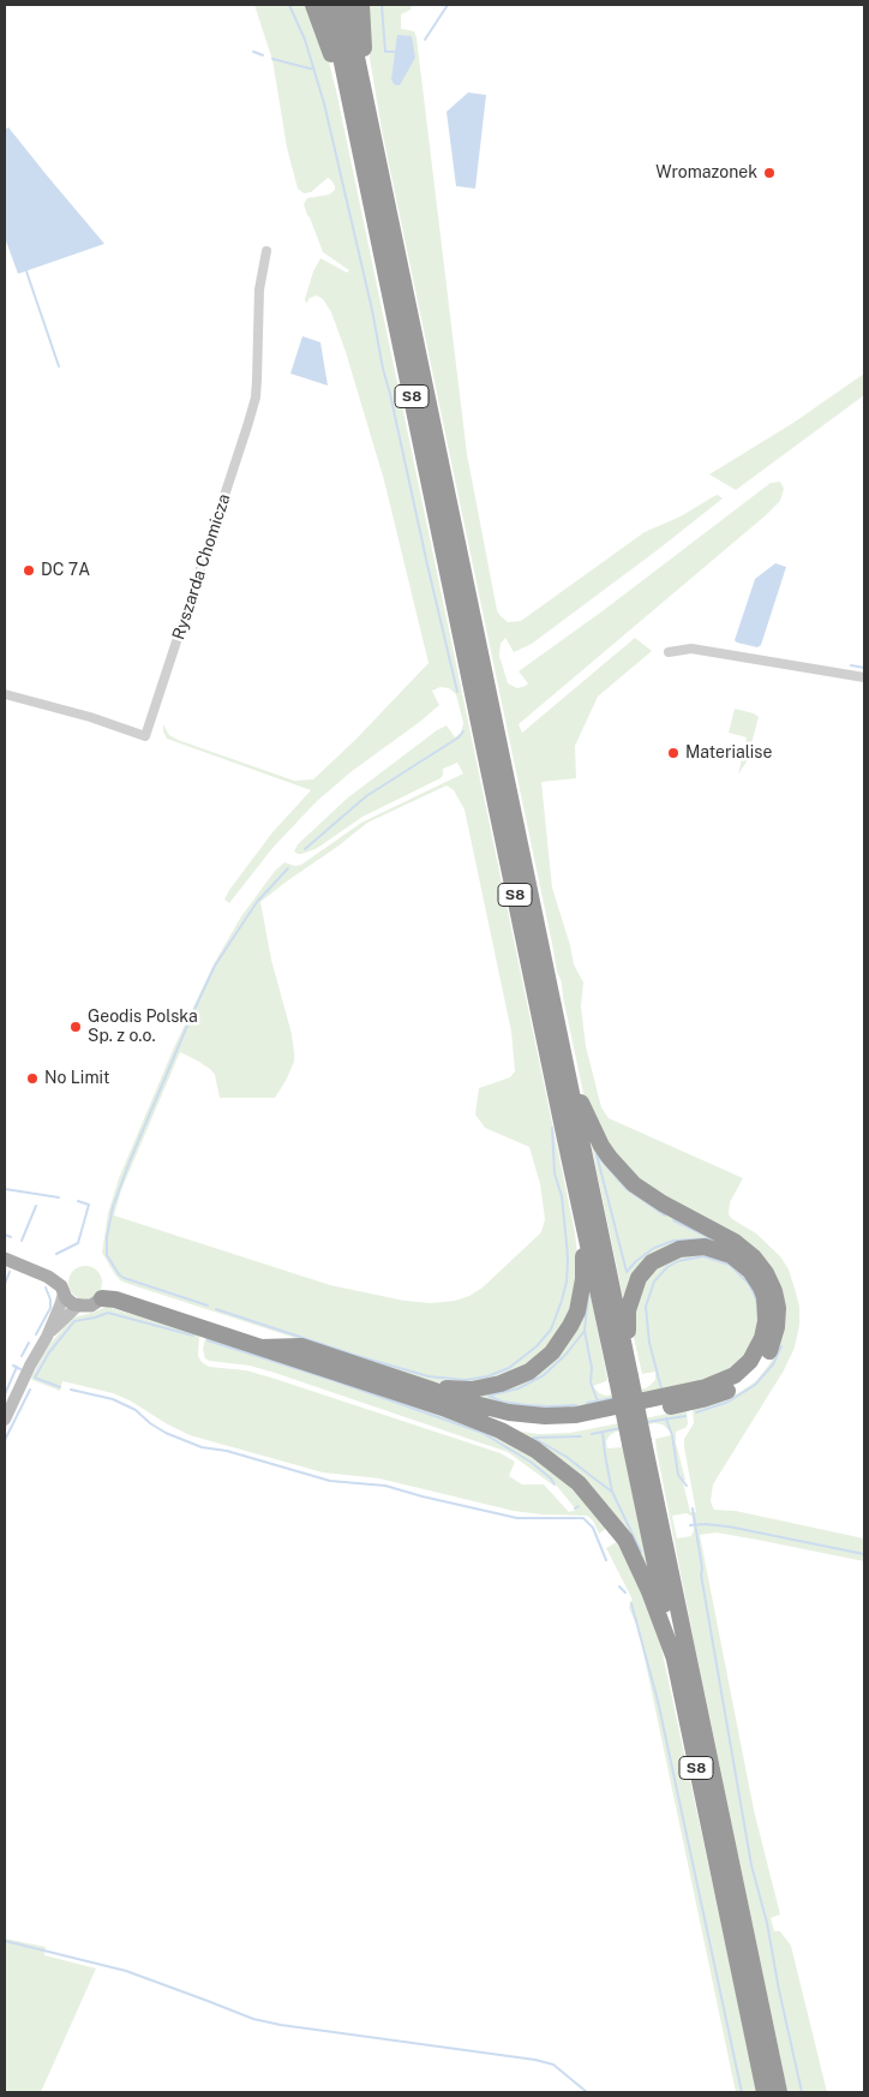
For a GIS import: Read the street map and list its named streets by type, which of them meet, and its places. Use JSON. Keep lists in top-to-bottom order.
{
  "streets": {
    "highway": ["S8"],
    "street": ["Ryszarda Chomicza"]
  },
  "places": [
    "Wromazonek",
    "DC 7A",
    "Materialise",
    "Geodis Polska Sp. z o.o.",
    "No Limit"
  ]
}
